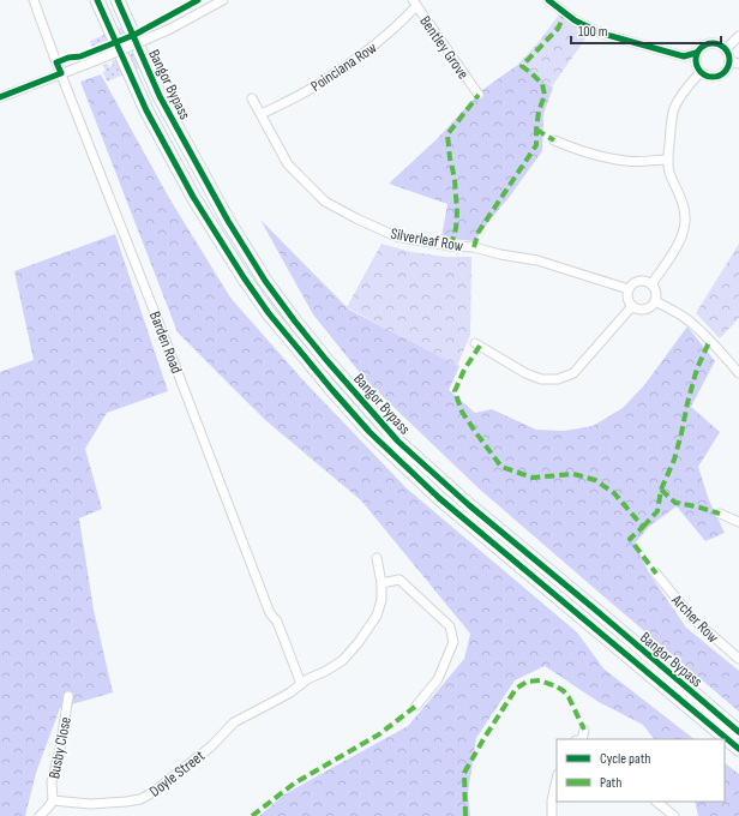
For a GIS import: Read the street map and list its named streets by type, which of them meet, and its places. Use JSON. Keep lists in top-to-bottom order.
{
  "streets": {
    "main road": ["Bangor Bypass"],
    "street": [
      "Bentley Grove",
      "Poinciana Row",
      "Silverleaf Row",
      "Barden Road",
      "Archer Row",
      "Busby Close",
      "Doyle Street"
    ]
  },
  "crossings": [
    ["Bentley Grove", "Poinciana Row"],
    ["Poinciana Row", "Silverleaf Row"],
    ["Barden Road", "Doyle Street"],
    ["Busby Close", "Doyle Street"]
  ],
  "legend": ["Cycle path", "Path"],
  "scale_bar": "100 m"
}
